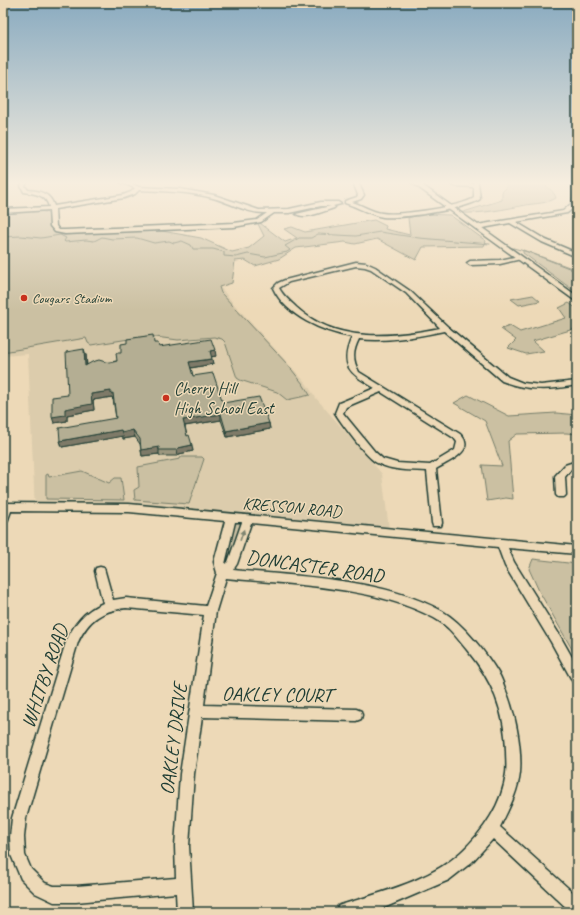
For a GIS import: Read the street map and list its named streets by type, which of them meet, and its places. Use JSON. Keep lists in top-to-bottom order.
{
  "streets": {
    "street": [
      "KRESSON ROAD",
      "DONCASTER ROAD",
      "WHITBY ROAD",
      "OAKLEY COURT",
      "OAKLEY DRIVE"
    ]
  },
  "crossings": [
    ["DONCASTER ROAD", "OAKLEY DRIVE"],
    ["WHITBY ROAD", "OAKLEY DRIVE"],
    ["OAKLEY COURT", "OAKLEY DRIVE"]
  ],
  "places": ["Cougars Stadium", "Cherry Hill High School East"]
}
